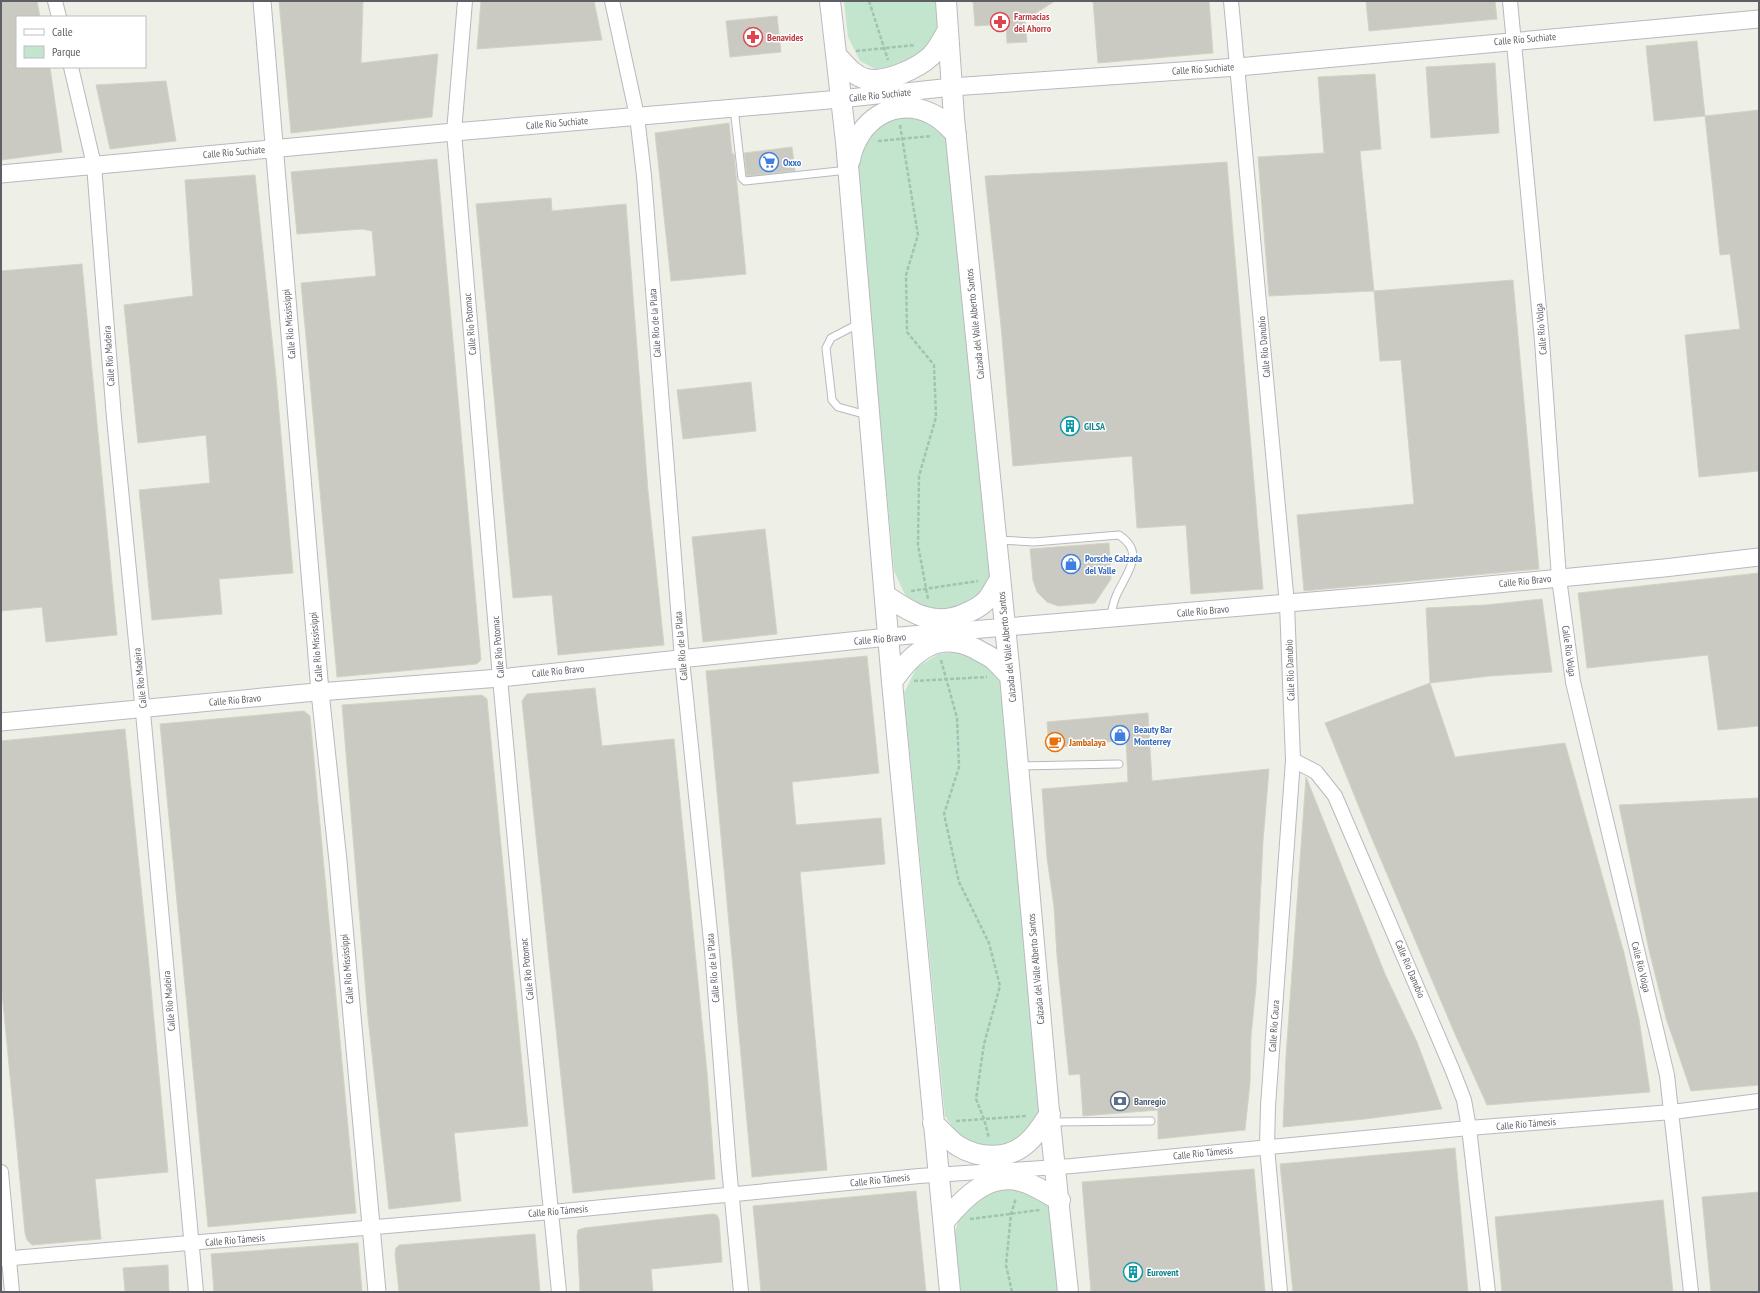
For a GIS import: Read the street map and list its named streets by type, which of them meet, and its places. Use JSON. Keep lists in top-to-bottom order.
{
  "streets": {
    "main road": ["Calzada del Valle Alberto Santos"],
    "street": [
      "Calle Río Suchiate",
      "Calle Río de la Plata",
      "Calle Río Mississippi",
      "Calle Río Potomac",
      "Calle Río Volga",
      "Calle Río Danubio",
      "Calle Río Madeira",
      "Calle Río Bravo",
      "Calle Río Caura",
      "Calle Río Támesis"
    ]
  },
  "crossings": [
    ["Calle Río Suchiate", "Calle Río de la Plata"],
    ["Calle Río Suchiate", "Calle Río Mississippi"],
    ["Calle Río Suchiate", "Calle Río Potomac"],
    ["Calle Río Suchiate", "Calzada del Valle Alberto Santos"],
    ["Calle Río Suchiate", "Calle Río Volga"],
    ["Calle Río Suchiate", "Calle Río Danubio"],
    ["Calle Río Suchiate", "Calle Río Madeira"],
    ["Calle Río de la Plata", "Calle Río Bravo"],
    ["Calle Río de la Plata", "Calle Río Támesis"],
    ["Calle Río Mississippi", "Calle Río Bravo"],
    ["Calle Río Mississippi", "Calle Río Támesis"],
    ["Calle Río Potomac", "Calle Río Bravo"],
    ["Calle Río Potomac", "Calle Río Támesis"],
    ["Calzada del Valle Alberto Santos", "Calle Río Bravo"],
    ["Calzada del Valle Alberto Santos", "Calle Río Támesis"],
    ["Calle Río Volga", "Calle Río Bravo"],
    ["Calle Río Volga", "Calle Río Támesis"],
    ["Calle Río Danubio", "Calle Río Bravo"],
    ["Calle Río Danubio", "Calle Río Caura"],
    ["Calle Río Danubio", "Calle Río Támesis"],
    ["Calle Río Madeira", "Calle Río Bravo"],
    ["Calle Río Madeira", "Calle Río Támesis"],
    ["Calle Río Caura", "Calle Río Támesis"]
  ],
  "places": {
    "pharmacy": ["Farmacias del Ahorro", "Benavides"],
    "supermarket": ["Oxxo"],
    "building": ["GILSA", "Eurovent"],
    "shop": ["Porsche Calzada del Valle", "Beauty Bar Monterrey"],
    "cafe": ["Jambalaya"],
    "bank": ["Banregio"]
  },
  "legend": ["Calle", "Parque"]
}
